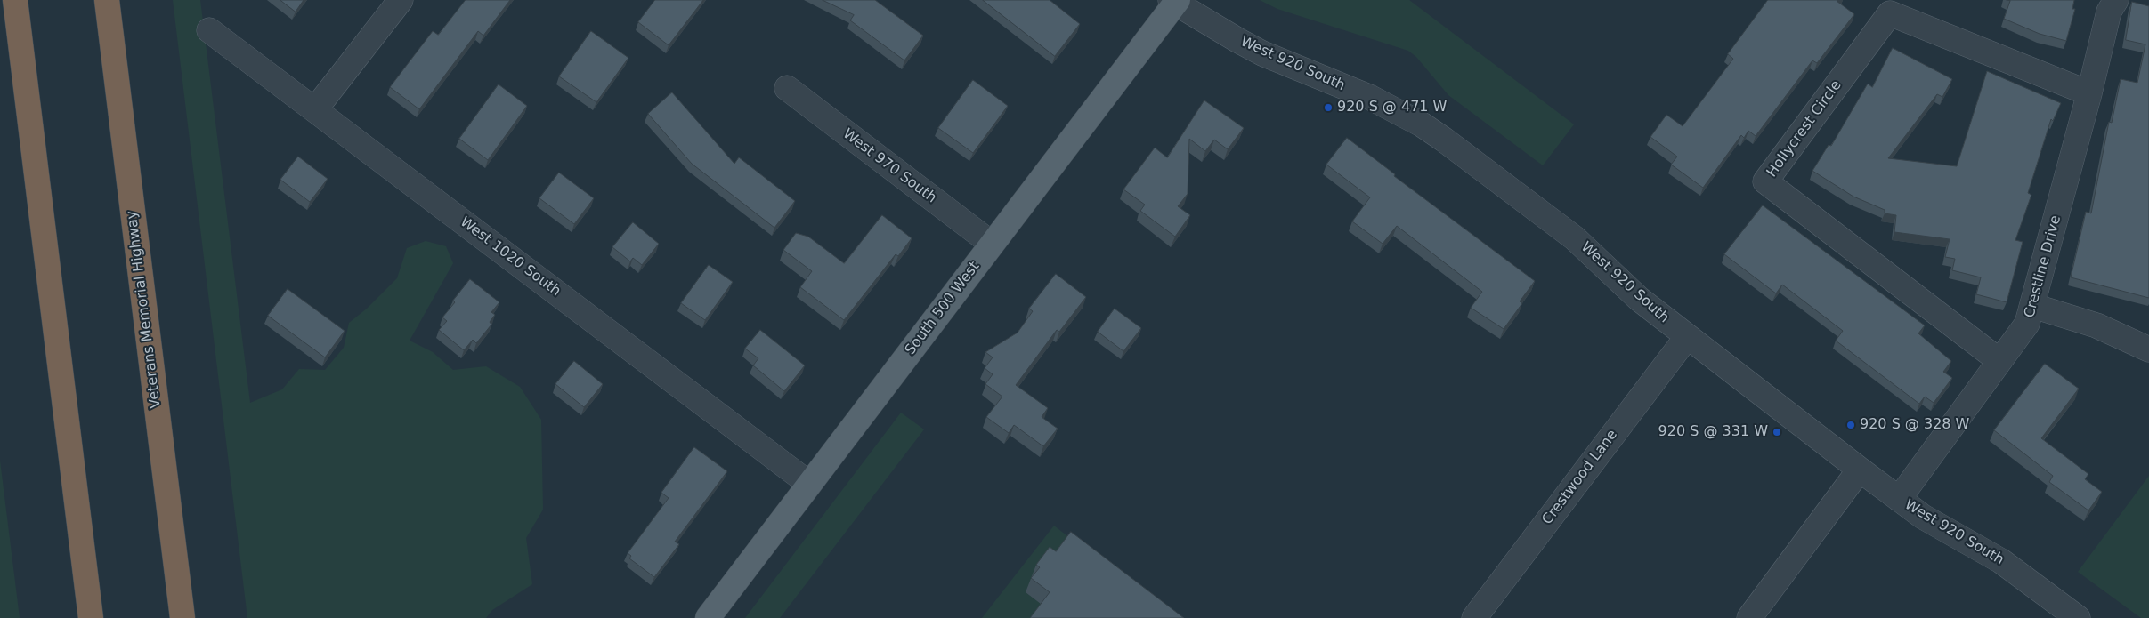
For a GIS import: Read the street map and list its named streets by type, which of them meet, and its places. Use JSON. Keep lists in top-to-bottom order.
{
  "streets": {
    "highway": ["Veterans Memorial Highway"],
    "main road": ["South 500 West"],
    "street": [
      "West 920 South",
      "Hollycrest Circle",
      "West 970 South",
      "West 1020 South",
      "Crestline Drive",
      "Crestwood Lane"
    ]
  },
  "crossings": [
    ["West 920 South", "Crestline Drive"],
    ["West 920 South", "South 500 West"],
    ["West 920 South", "Crestwood Lane"],
    ["Hollycrest Circle", "Crestline Drive"],
    ["West 970 South", "South 500 West"],
    ["West 1020 South", "South 500 West"]
  ],
  "places": ["920 S @ 471 W", "920 S @ 328 W", "920 S @ 331 W"]
}
